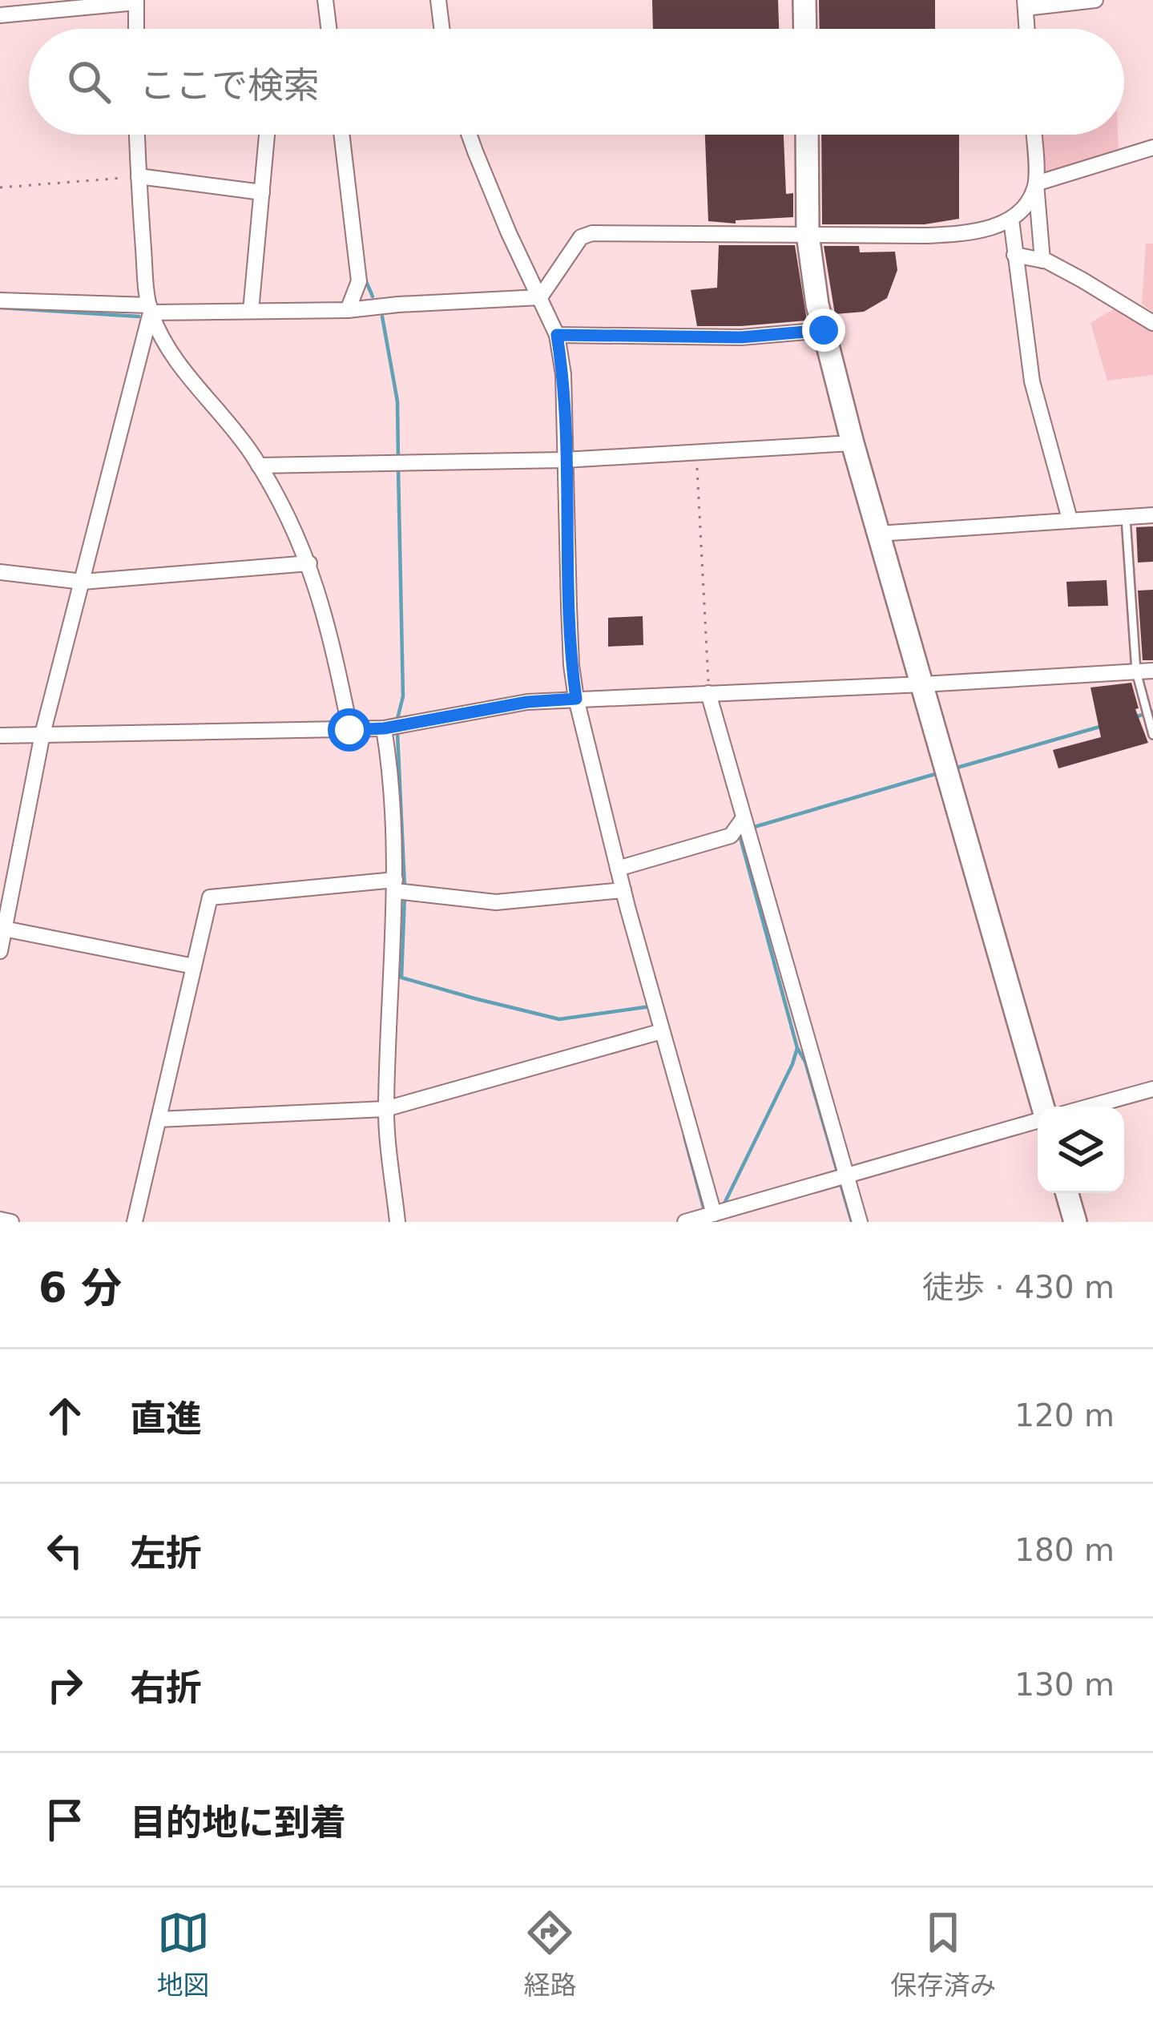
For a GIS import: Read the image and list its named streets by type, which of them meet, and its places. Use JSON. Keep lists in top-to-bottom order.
{
  "page": {
    "search": "ここで検索",
    "heading": ["6 分", "徒歩 · 430 m"],
    "list": [
      ["直進", "120 m"],
      ["左折", "180 m"],
      ["右折", "130 m"],
      "目的地に到着"
    ],
    "nav": ["地図", "経路", "保存済み"]
  }
}
